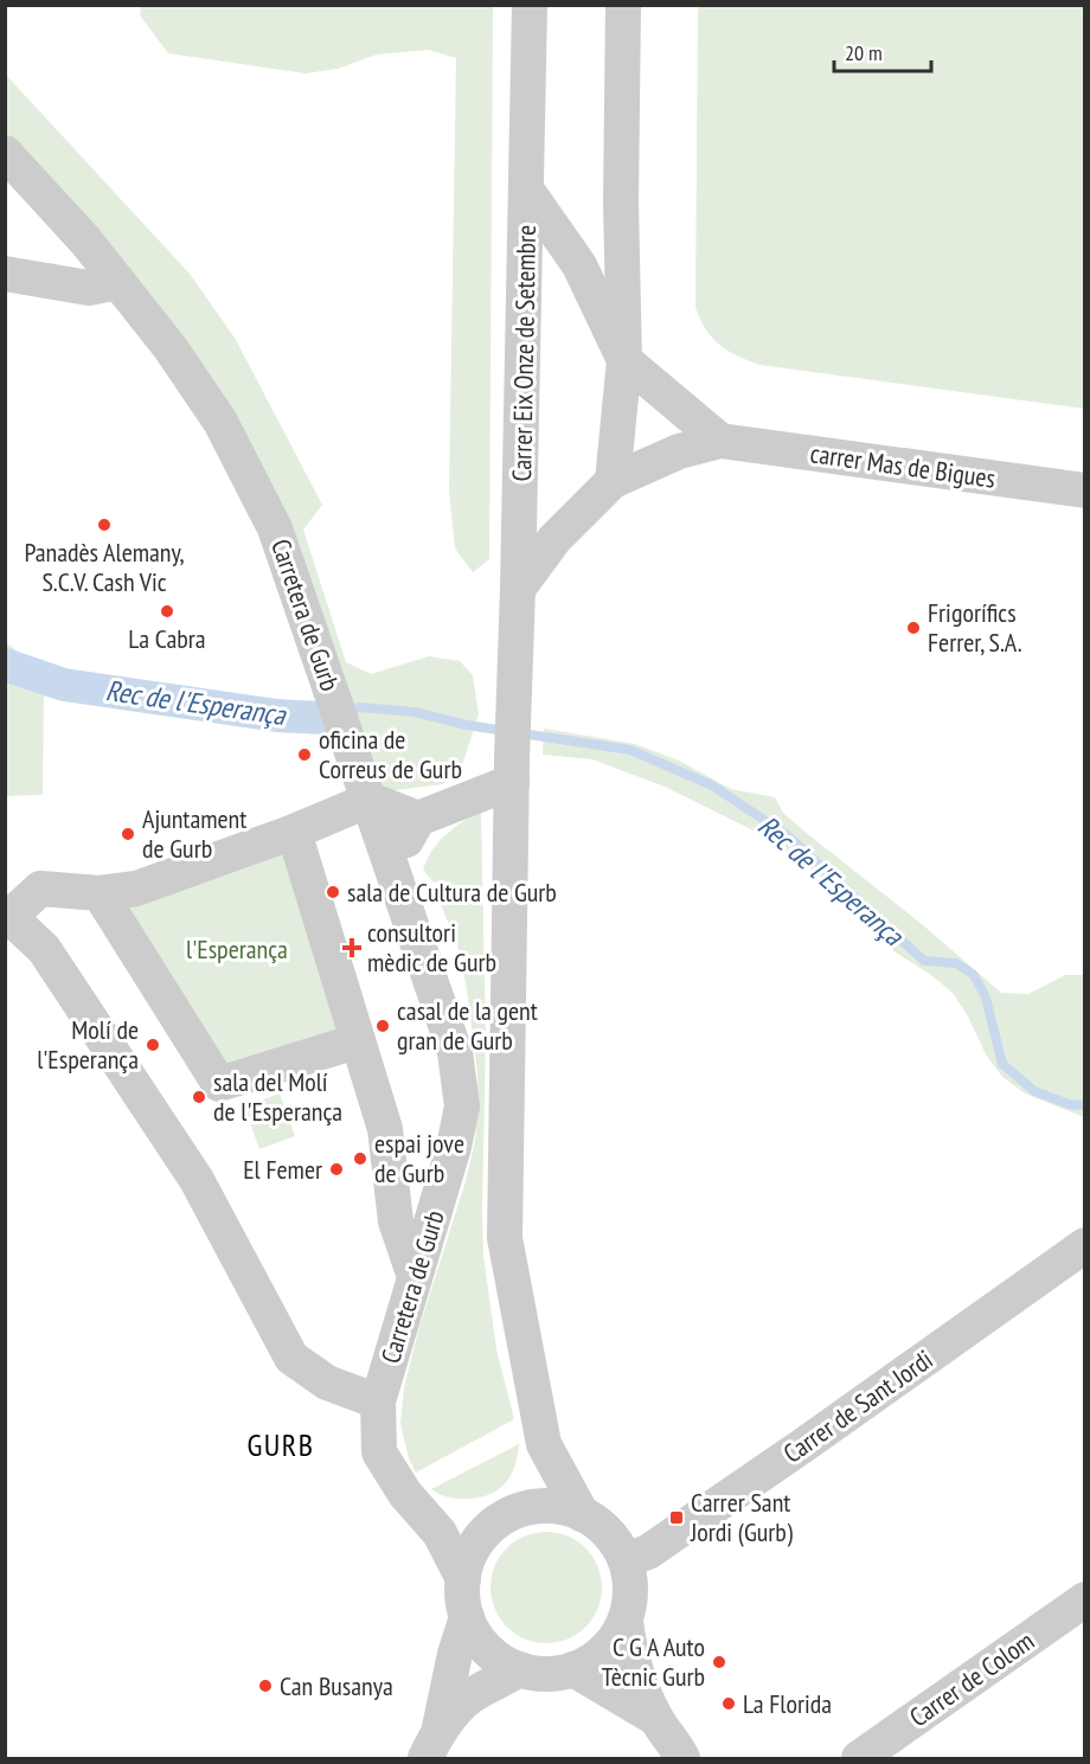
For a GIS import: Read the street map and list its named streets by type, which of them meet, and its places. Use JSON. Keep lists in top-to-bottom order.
{
  "streets": {
    "street": [
      "Carrer Eix Onze de Setembre",
      "carrer Mas de Bigues",
      "Carretera de Gurb",
      "Carrer de Sant Jordi",
      "Carrer de Colom"
    ]
  },
  "crossings": [
    ["Carrer Eix Onze de Setembre", "carrer Mas de Bigues"],
    ["Carretera de Gurb", "Carrer de Sant Jordi"]
  ],
  "districts": ["GURB"],
  "water": ["Rec de l'Esperança"],
  "parks": ["l'Esperança"],
  "places": {
    "other": [
      "Panadès Alemany, S.C.V. Cash Vic",
      "La Cabra",
      "Frigorífics Ferrer, S.A.",
      "oficina de Correus de Gurb",
      "Ajuntament de Gurb",
      "sala de Cultura de Gurb",
      "casal de la gent gran de Gurb",
      "Molí de l'Esperança",
      "sala del Molí de l'Esperança",
      "espai jove de Gurb",
      "El Femer",
      "C G A Auto Tècnic Gurb",
      "Can Busanya",
      "La Florida"
    ],
    "health": ["consultori mèdic de Gurb"],
    "transit": ["Carrer Sant Jordi (Gurb)"]
  },
  "scale_bar": "20 m"
}
